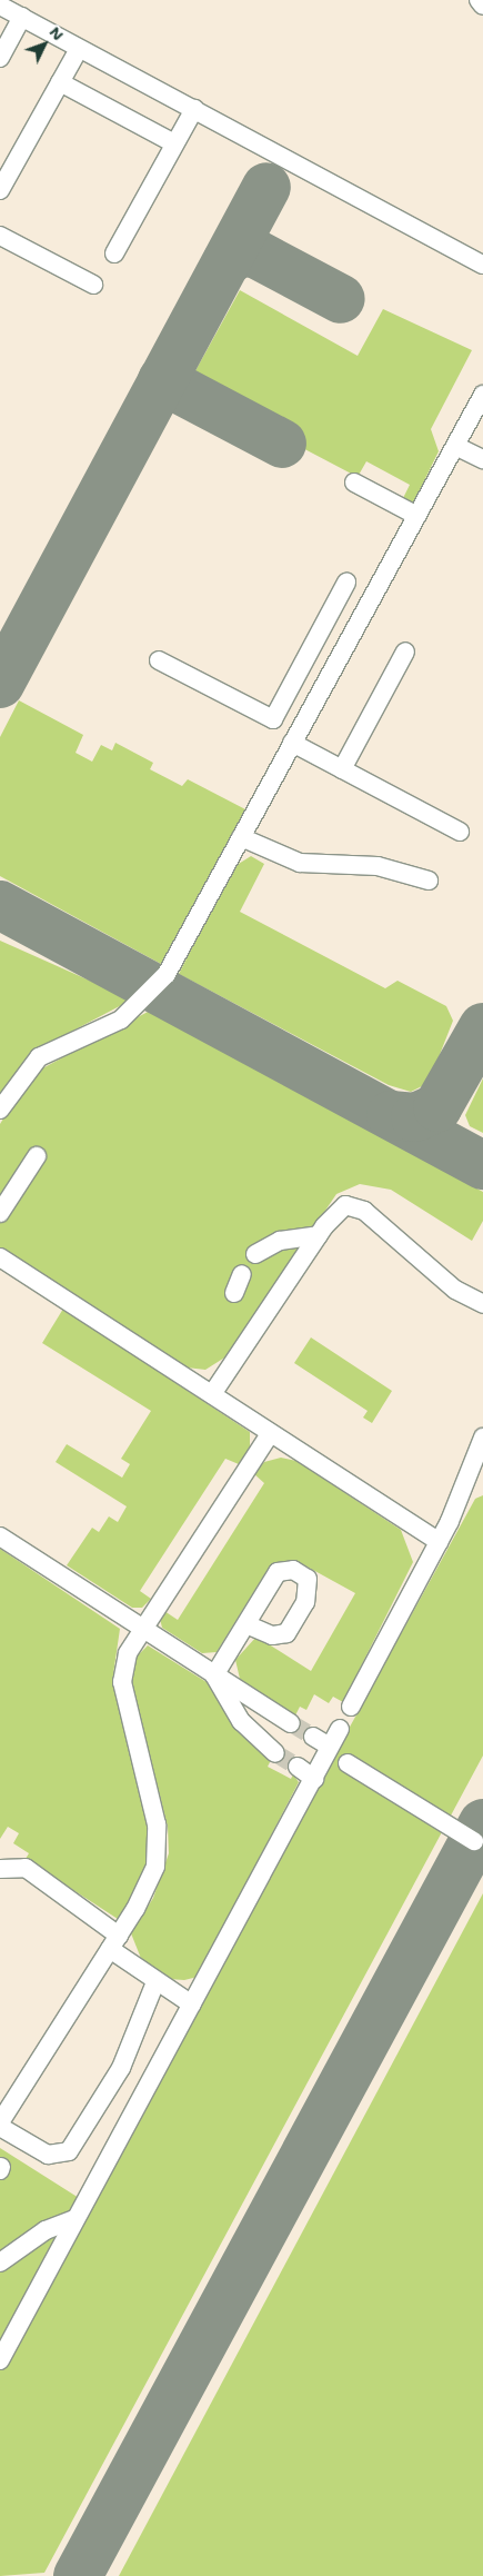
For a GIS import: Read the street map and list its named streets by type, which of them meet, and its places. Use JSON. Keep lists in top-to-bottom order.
{
  "north": "top right"
}
